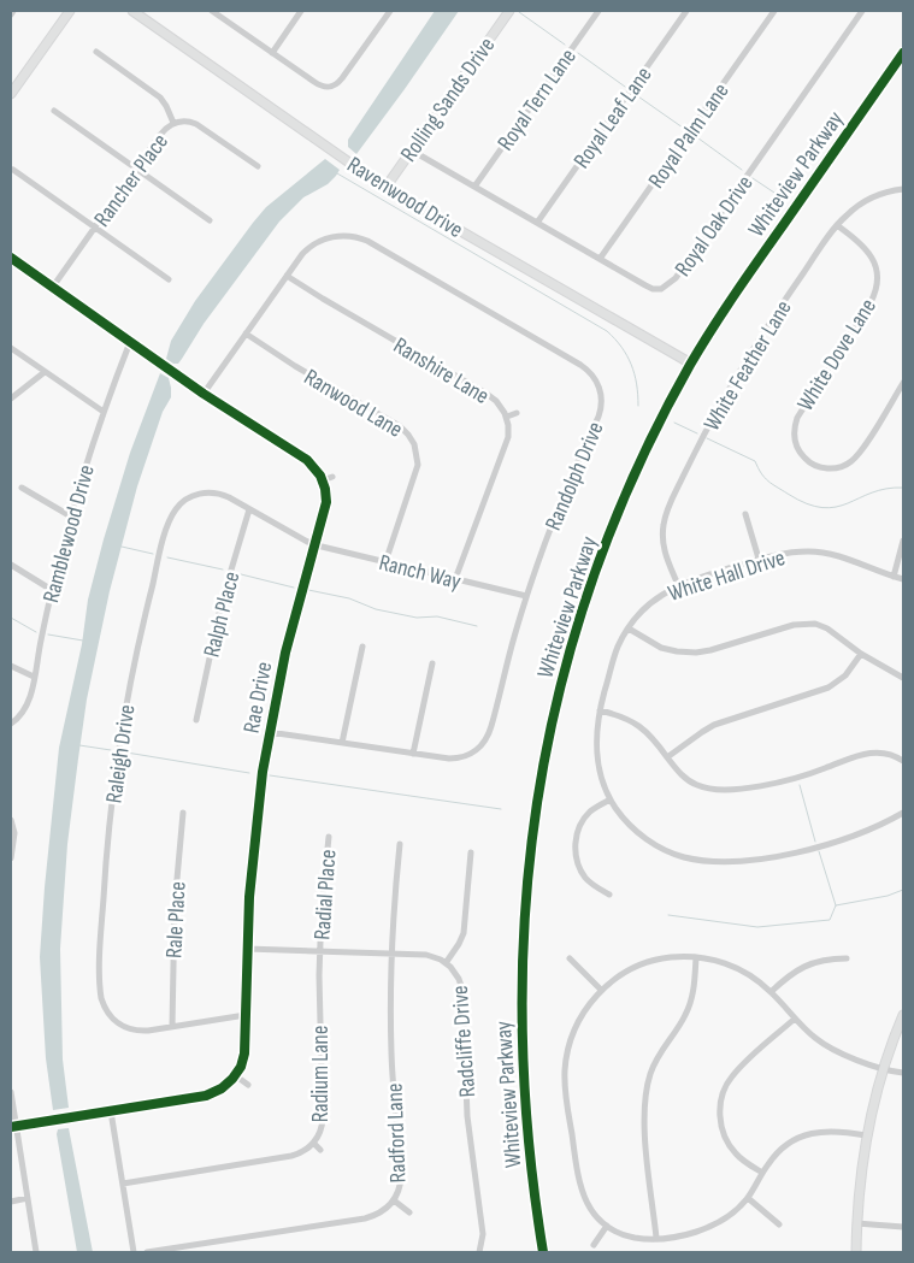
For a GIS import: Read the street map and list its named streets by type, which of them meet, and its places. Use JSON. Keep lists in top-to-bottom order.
{
  "streets": {
    "street": [
      "Rolling Sands Drive",
      "Royal Tern Lane",
      "Royal Leaf Lane",
      "Royal Palm Lane",
      "Whiteview Parkway",
      "Rancher Place",
      "Ravenwood Drive",
      "Royal Oak Drive",
      "White Dove Lane",
      "White Feather Lane",
      "Ranshire Lane",
      "Ranwood Lane",
      "Randolph Drive",
      "Ramblewood Drive",
      "Ranch Way",
      "White Hall Drive",
      "Ralph Place",
      "Rae Drive",
      "Raleigh Drive",
      "Radial Place",
      "Rale Place",
      "Radcliffe Drive",
      "Radium Lane",
      "Radford Lane"
    ]
  },
  "crossings": [
    ["Rolling Sands Drive", "Ravenwood Drive"],
    ["Rolling Sands Drive", "Royal Oak Drive"],
    ["Royal Tern Lane", "Royal Oak Drive"],
    ["Royal Leaf Lane", "Royal Oak Drive"],
    ["Royal Palm Lane", "Royal Oak Drive"],
    ["Whiteview Parkway", "Ravenwood Drive"],
    ["White Dove Lane", "White Feather Lane"],
    ["White Feather Lane", "White Hall Drive"],
    ["Ranshire Lane", "Randolph Drive"],
    ["Ranshire Lane", "Ranch Way"],
    ["Ranwood Lane", "Randolph Drive"],
    ["Ranwood Lane", "Ranch Way"],
    ["Randolph Drive", "Ranch Way"],
    ["Randolph Drive", "Rae Drive"],
    ["Ranch Way", "Rae Drive"],
    ["Ranch Way", "Raleigh Drive"],
    ["Ralph Place", "Raleigh Drive"],
    ["Rae Drive", "Raleigh Drive"],
    ["Rae Drive", "Radcliffe Drive"],
    ["Raleigh Drive", "Rale Place"],
    ["Radial Place", "Radcliffe Drive"],
    ["Radial Place", "Radium Lane"],
    ["Radcliffe Drive", "Radium Lane"],
    ["Radcliffe Drive", "Radford Lane"]
  ]
}
